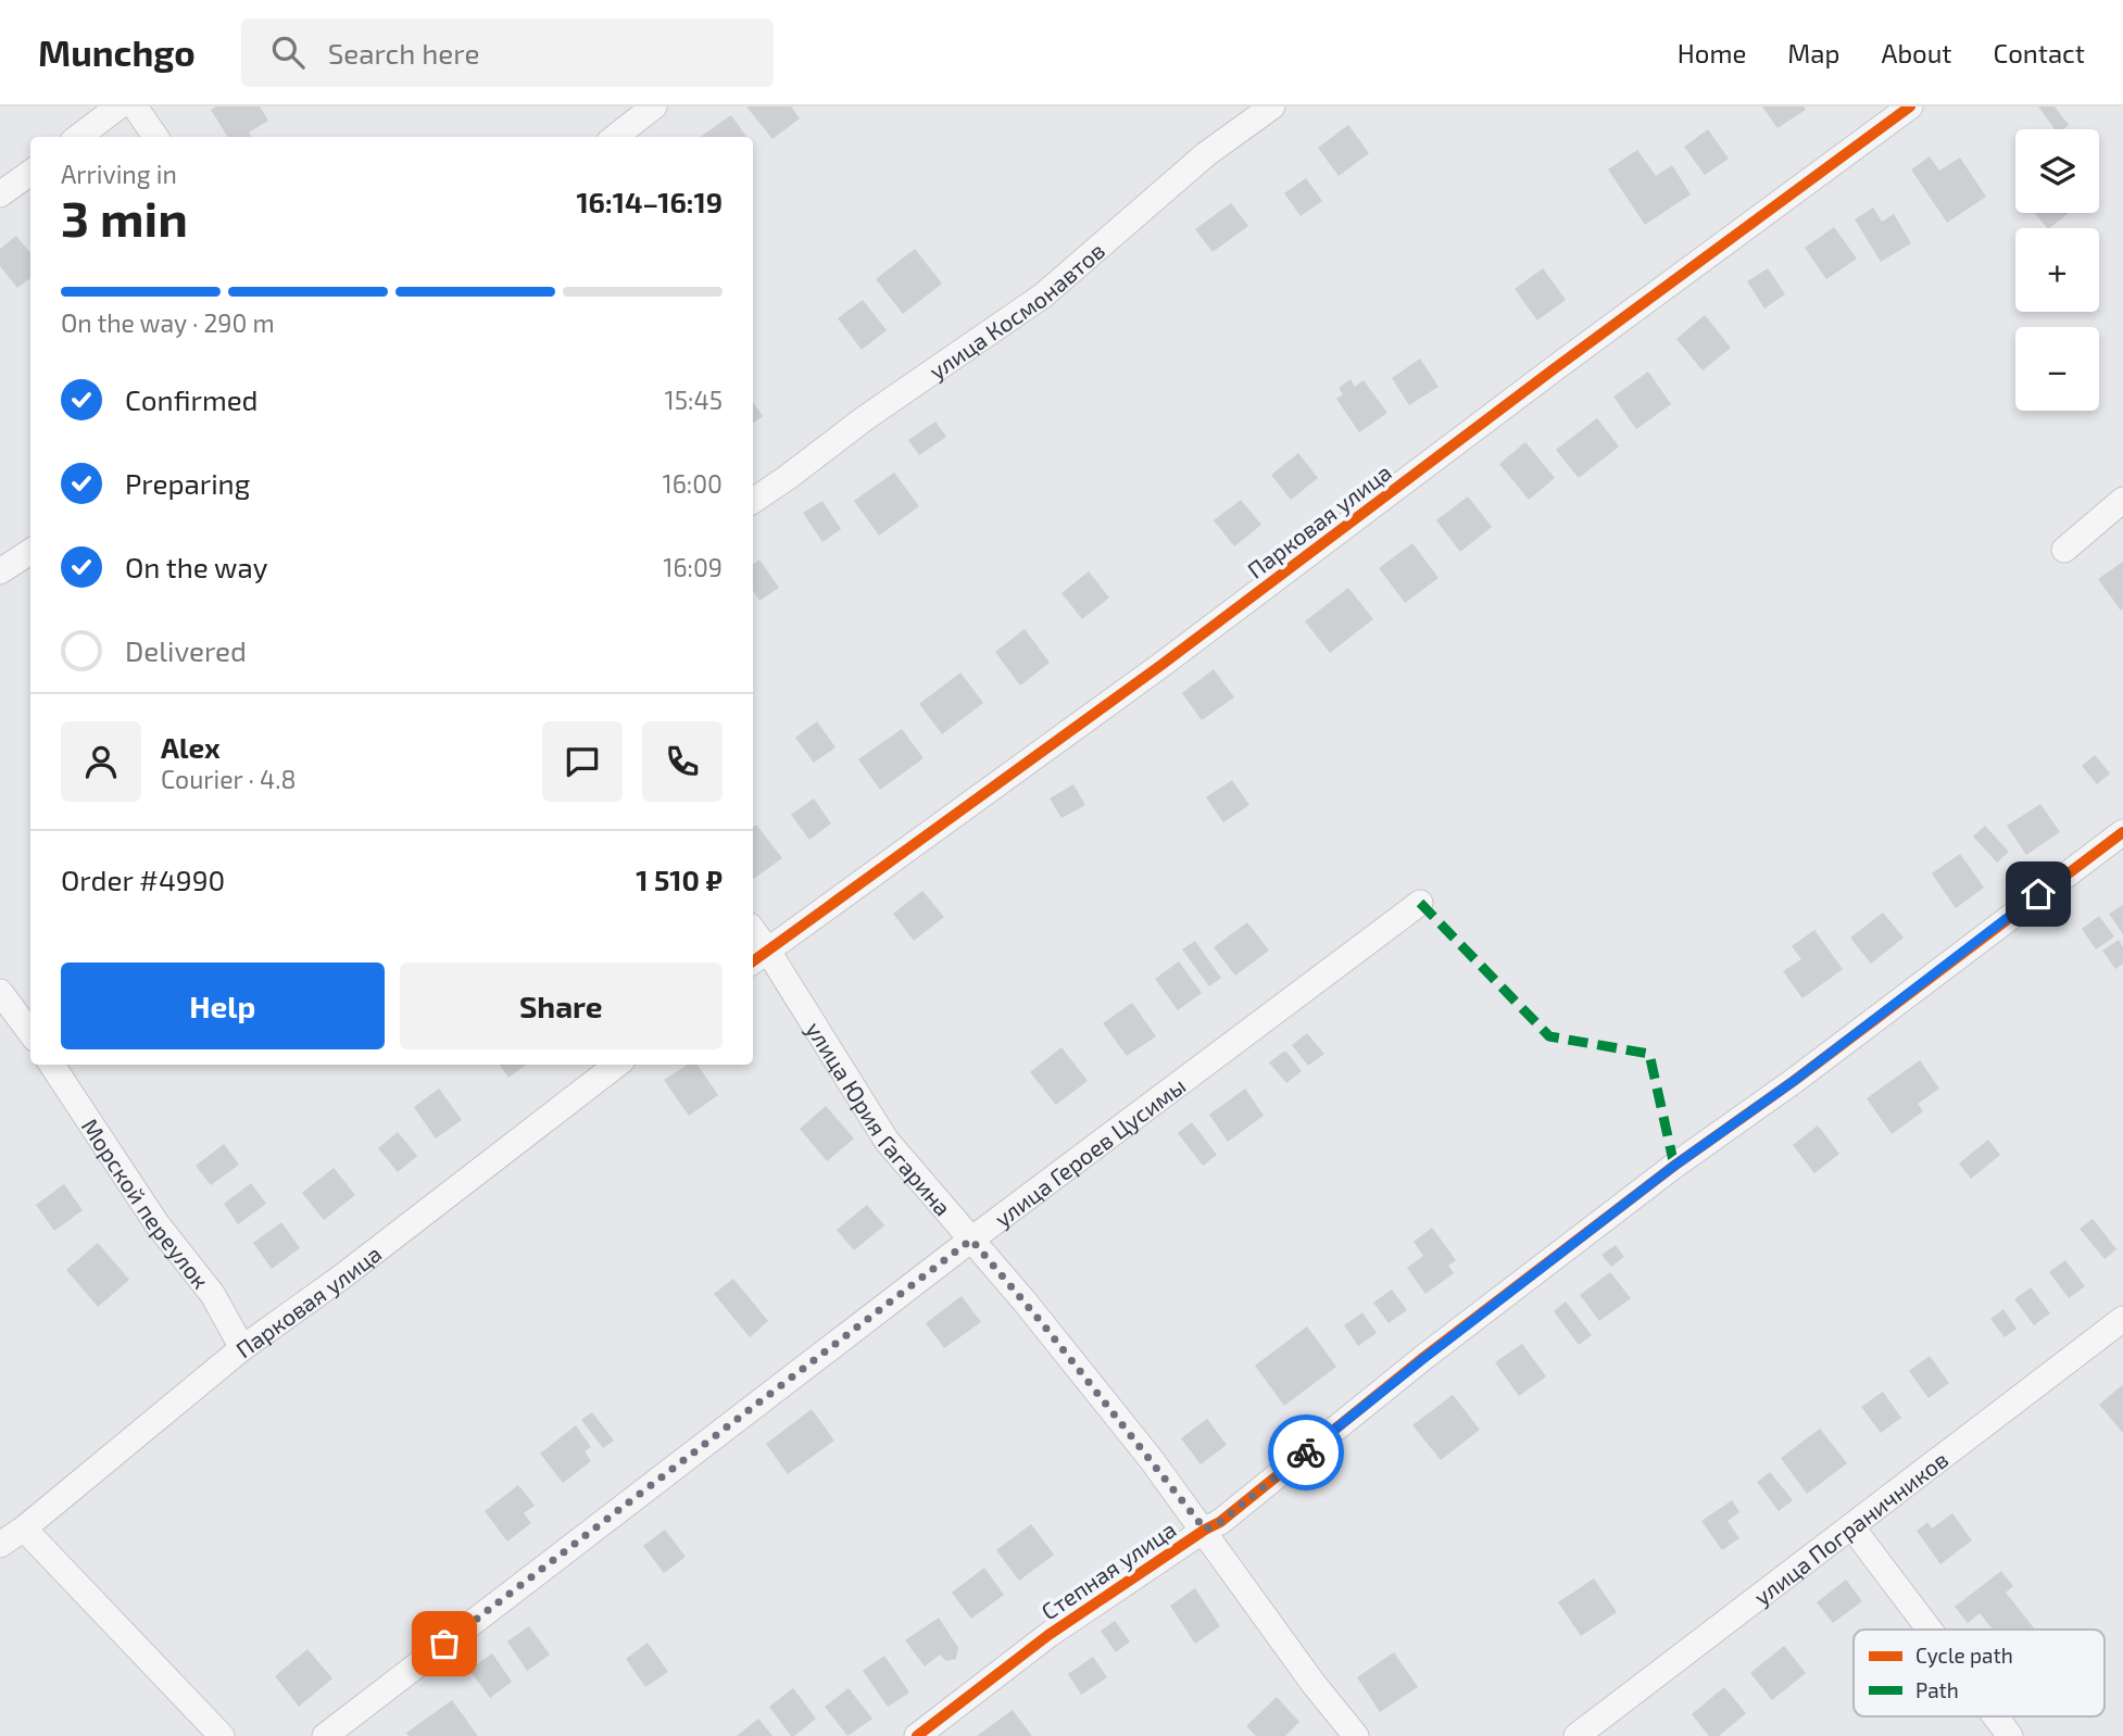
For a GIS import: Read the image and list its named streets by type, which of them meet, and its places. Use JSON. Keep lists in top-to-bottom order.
{
  "streets": {
    "street": [
      "улица Космонавтов",
      "Парковая улица",
      "улица Юрия Гагарина",
      "улица Героев Цусимы",
      "Морской переулок",
      "улица Пограничников",
      "Степная улица"
    ]
  },
  "crossings": [
    ["Парковая улица", "улица Юрия Гагарина"],
    ["Парковая улица", "Морской переулок"],
    ["улица Юрия Гагарина", "улица Героев Цусимы"],
    ["улица Юрия Гагарина", "Степная улица"]
  ],
  "legend": ["Cycle path", "Path"],
  "page": {
    "header": "Munchgo",
    "search": "Search here",
    "nav": [
      "Home",
      "Map",
      "About",
      "Contact"
    ],
    "map_buttons": ["+", "−"],
    "heading": ["3 min", "Arriving in", "16:14–16:19"],
    "panel": [
      "Alex",
      "Courier · 4.8",
      "Order #4990",
      "1 510 ₽"
    ],
    "bar": "On the way · 290 m",
    "list": [
      ["Confirmed", "15:45"],
      ["Preparing", "16:00"],
      ["On the way", "16:09"],
      "Delivered"
    ],
    "buttons": ["Help", "Share"]
  }
}
